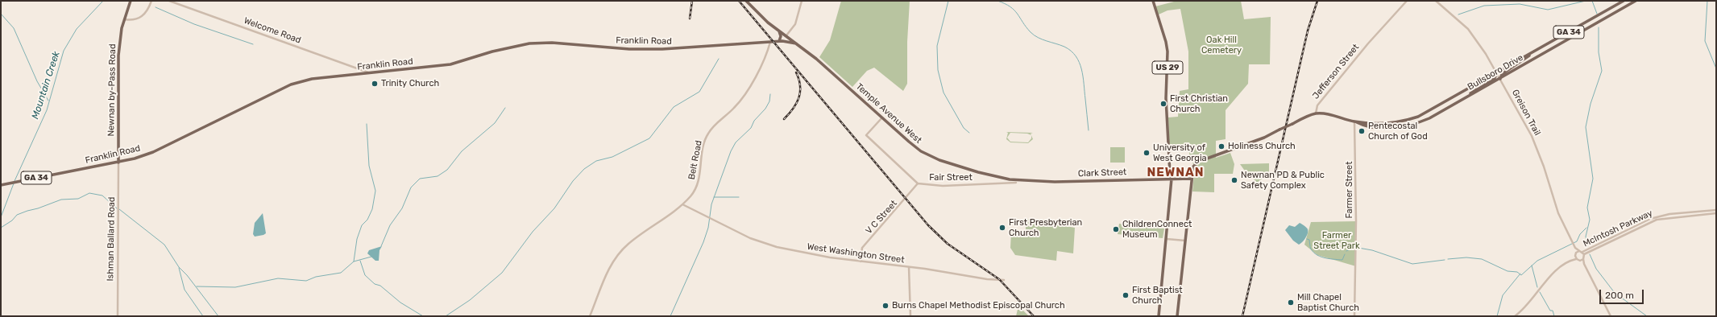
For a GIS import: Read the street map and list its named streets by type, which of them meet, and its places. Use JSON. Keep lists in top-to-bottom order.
{
  "streets": {
    "main road": [
      "GA 34",
      "Franklin Road",
      "US 29",
      "Jefferson Street",
      "Bullsboro Drive",
      "Newnan by-Pass Road",
      "Temple Avenue West",
      "Clark Street"
    ],
    "street": [
      "Welcome Road",
      "Greison Trail",
      "Belt Road",
      "Fair Street",
      "Farmer Street",
      "V C Street",
      "McIntosh Parkway",
      "Ishman Ballard Road",
      "West Washington Street"
    ]
  },
  "crossings": [
    ["Welcome Road", "Franklin Road"],
    ["GA 34", "Franklin Road"],
    ["GA 34", "Temple Avenue West"],
    ["Franklin Road", "Newnan by-Pass Road"],
    ["Franklin Road", "Belt Road"],
    ["Franklin Road", "Ishman Ballard Road"],
    ["US 29", "Clark Street"],
    ["Jefferson Street", "Bullsboro Drive"],
    ["Jefferson Street", "Clark Street"],
    ["Bullsboro Drive", "Greison Trail"],
    ["Bullsboro Drive", "Farmer Street"],
    ["Newnan by-Pass Road", "Ishman Ballard Road"],
    ["Greison Trail", "McIntosh Parkway"],
    ["Temple Avenue West", "Clark Street"],
    ["Temple Avenue West", "Fair Street"],
    ["Belt Road", "West Washington Street"],
    ["Clark Street", "Fair Street"],
    ["Fair Street", "V C Street"],
    ["V C Street", "West Washington Street"]
  ],
  "districts": ["NEWNAN"],
  "water": ["Mountain Creek"],
  "parks": ["Oak Hill Cemetery", "Farmer Street Park"],
  "places": [
    "Trinity Church",
    "First Christian Church",
    "Pentecostal Church of God",
    "Holiness Church",
    "University of West Georgia",
    "Newnan PD & Public Safety Complex",
    "First Presbyterian Church",
    "ChildrenConnect Museum",
    "First Baptist Church",
    "Mill Chapel Baptist Church",
    "Burns Chapel Methodist Episcopal Church"
  ],
  "scale_bar": "200 m"
}
